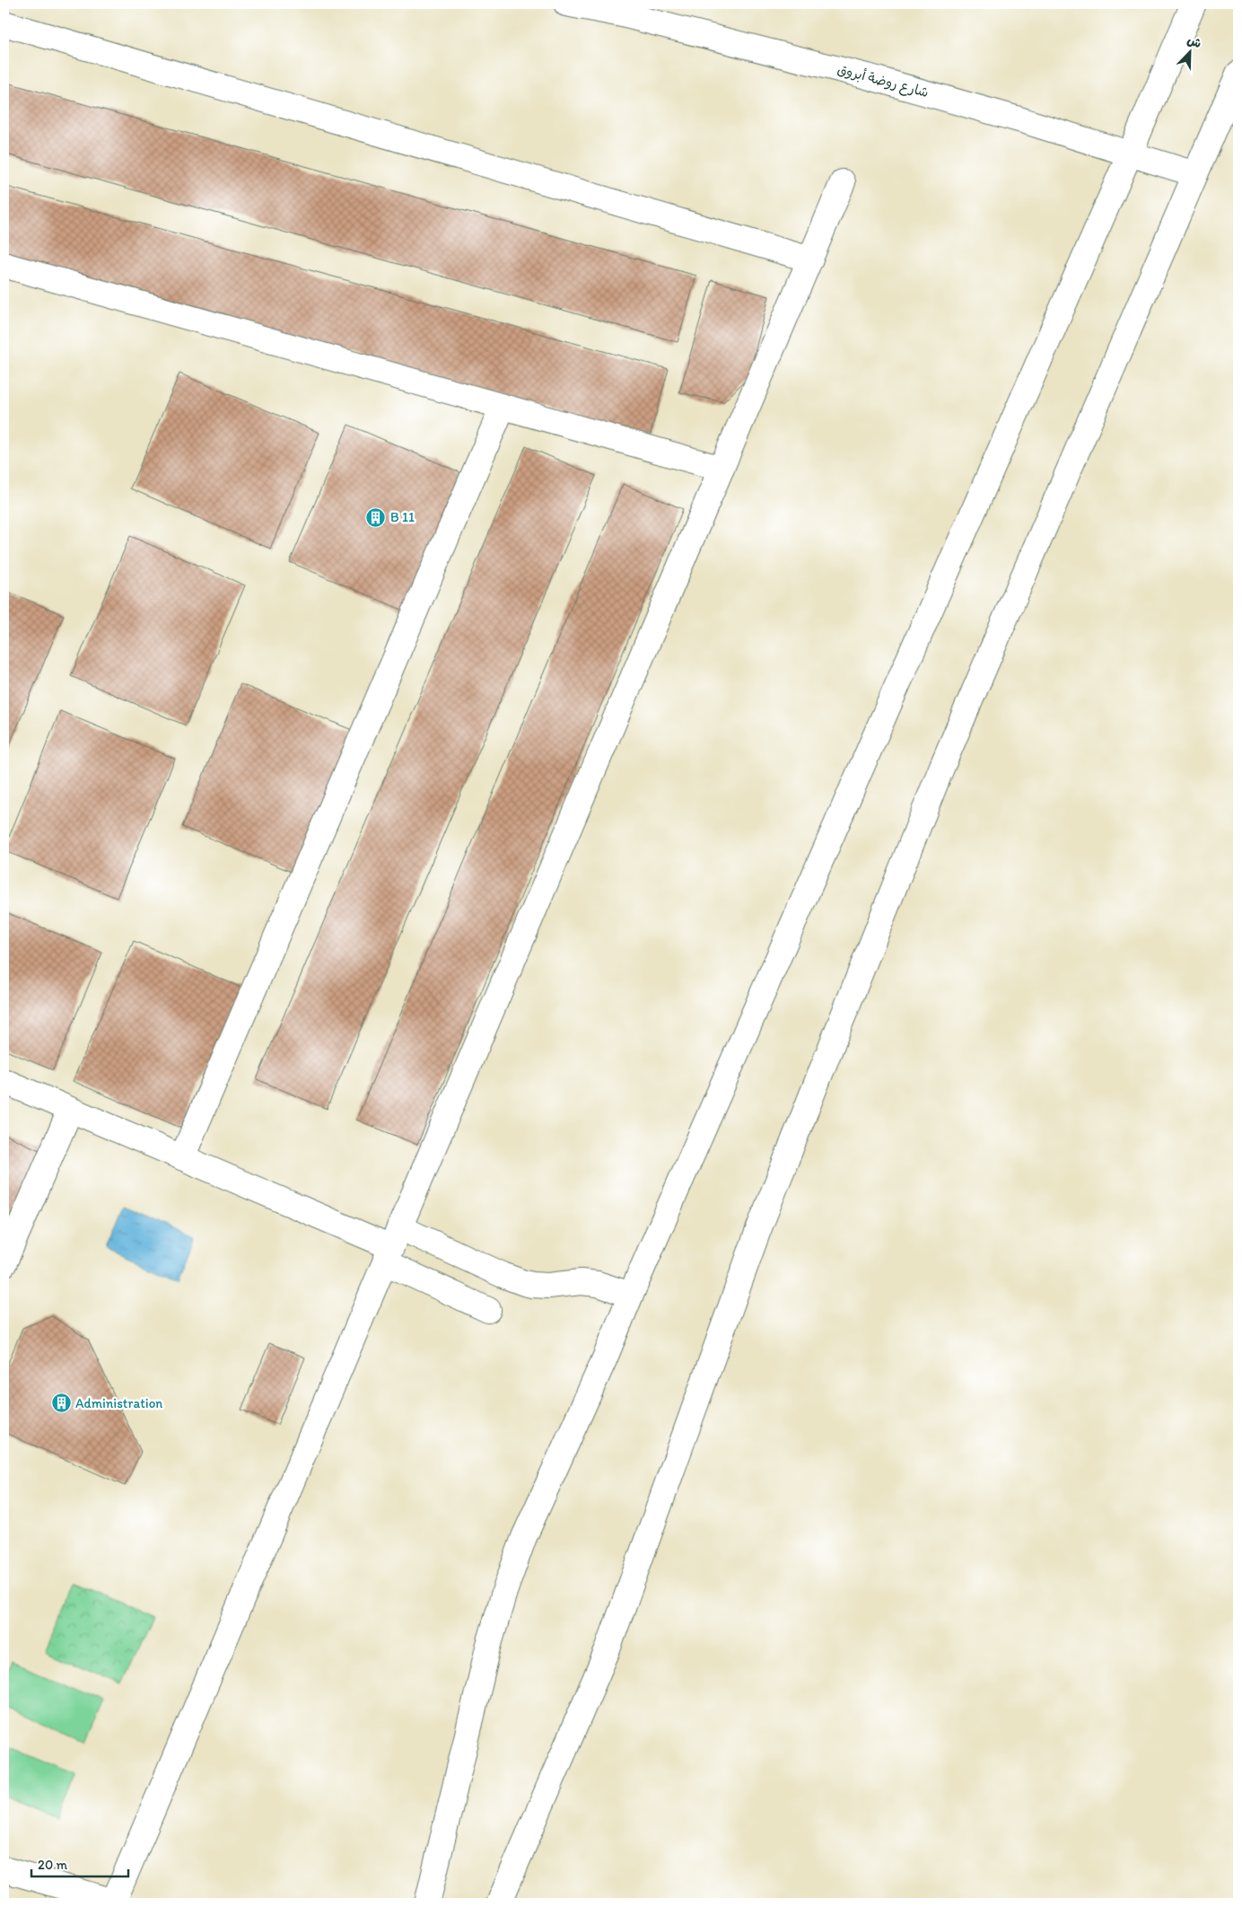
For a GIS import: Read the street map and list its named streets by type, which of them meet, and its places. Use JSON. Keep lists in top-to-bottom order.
{
  "streets": {
    "street": ["شارع روضة أبروق"]
  },
  "places": {
    "building": ["B 11", "Administration"]
  },
  "scale_bar": "20 m",
  "north": "top right"
}
